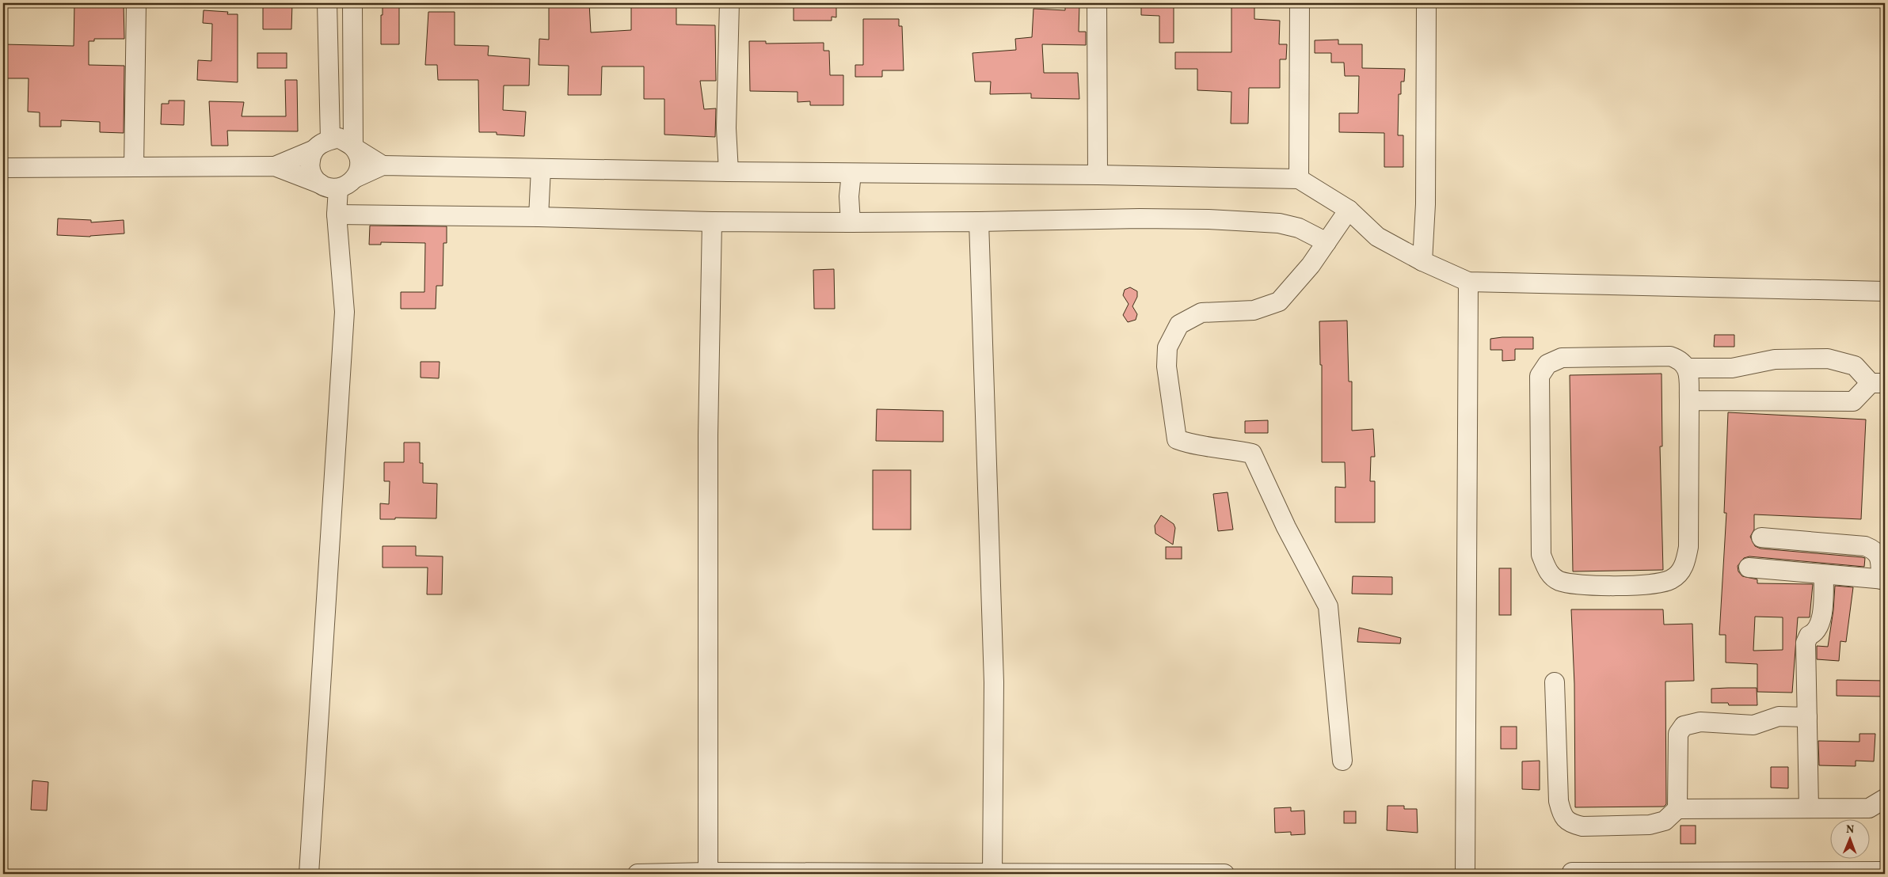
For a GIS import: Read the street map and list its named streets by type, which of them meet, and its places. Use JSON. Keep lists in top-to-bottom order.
{
  "north": "top"
}
